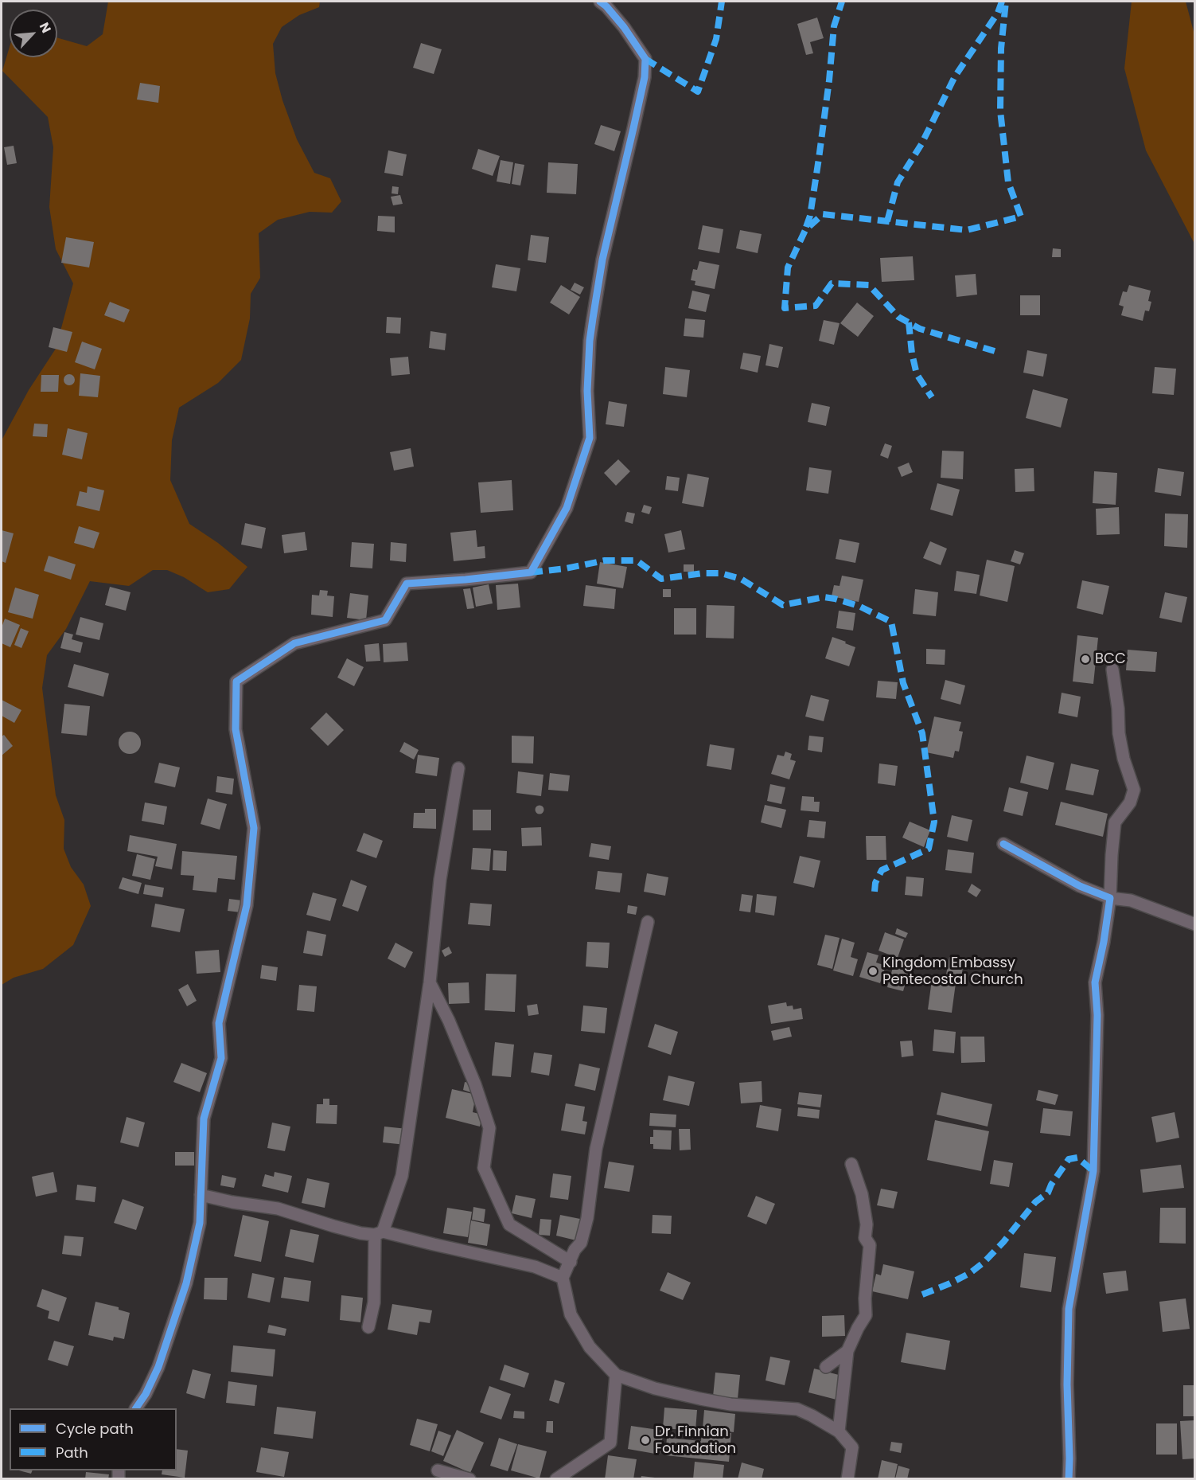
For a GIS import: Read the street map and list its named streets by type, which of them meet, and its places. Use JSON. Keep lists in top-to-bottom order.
{
  "places": ["BCC", "Kingdom Embassy Pentecostal Church", "Dr. Finnian Foundation"],
  "legend": ["Cycle path", "Path"],
  "north": "top right"
}
